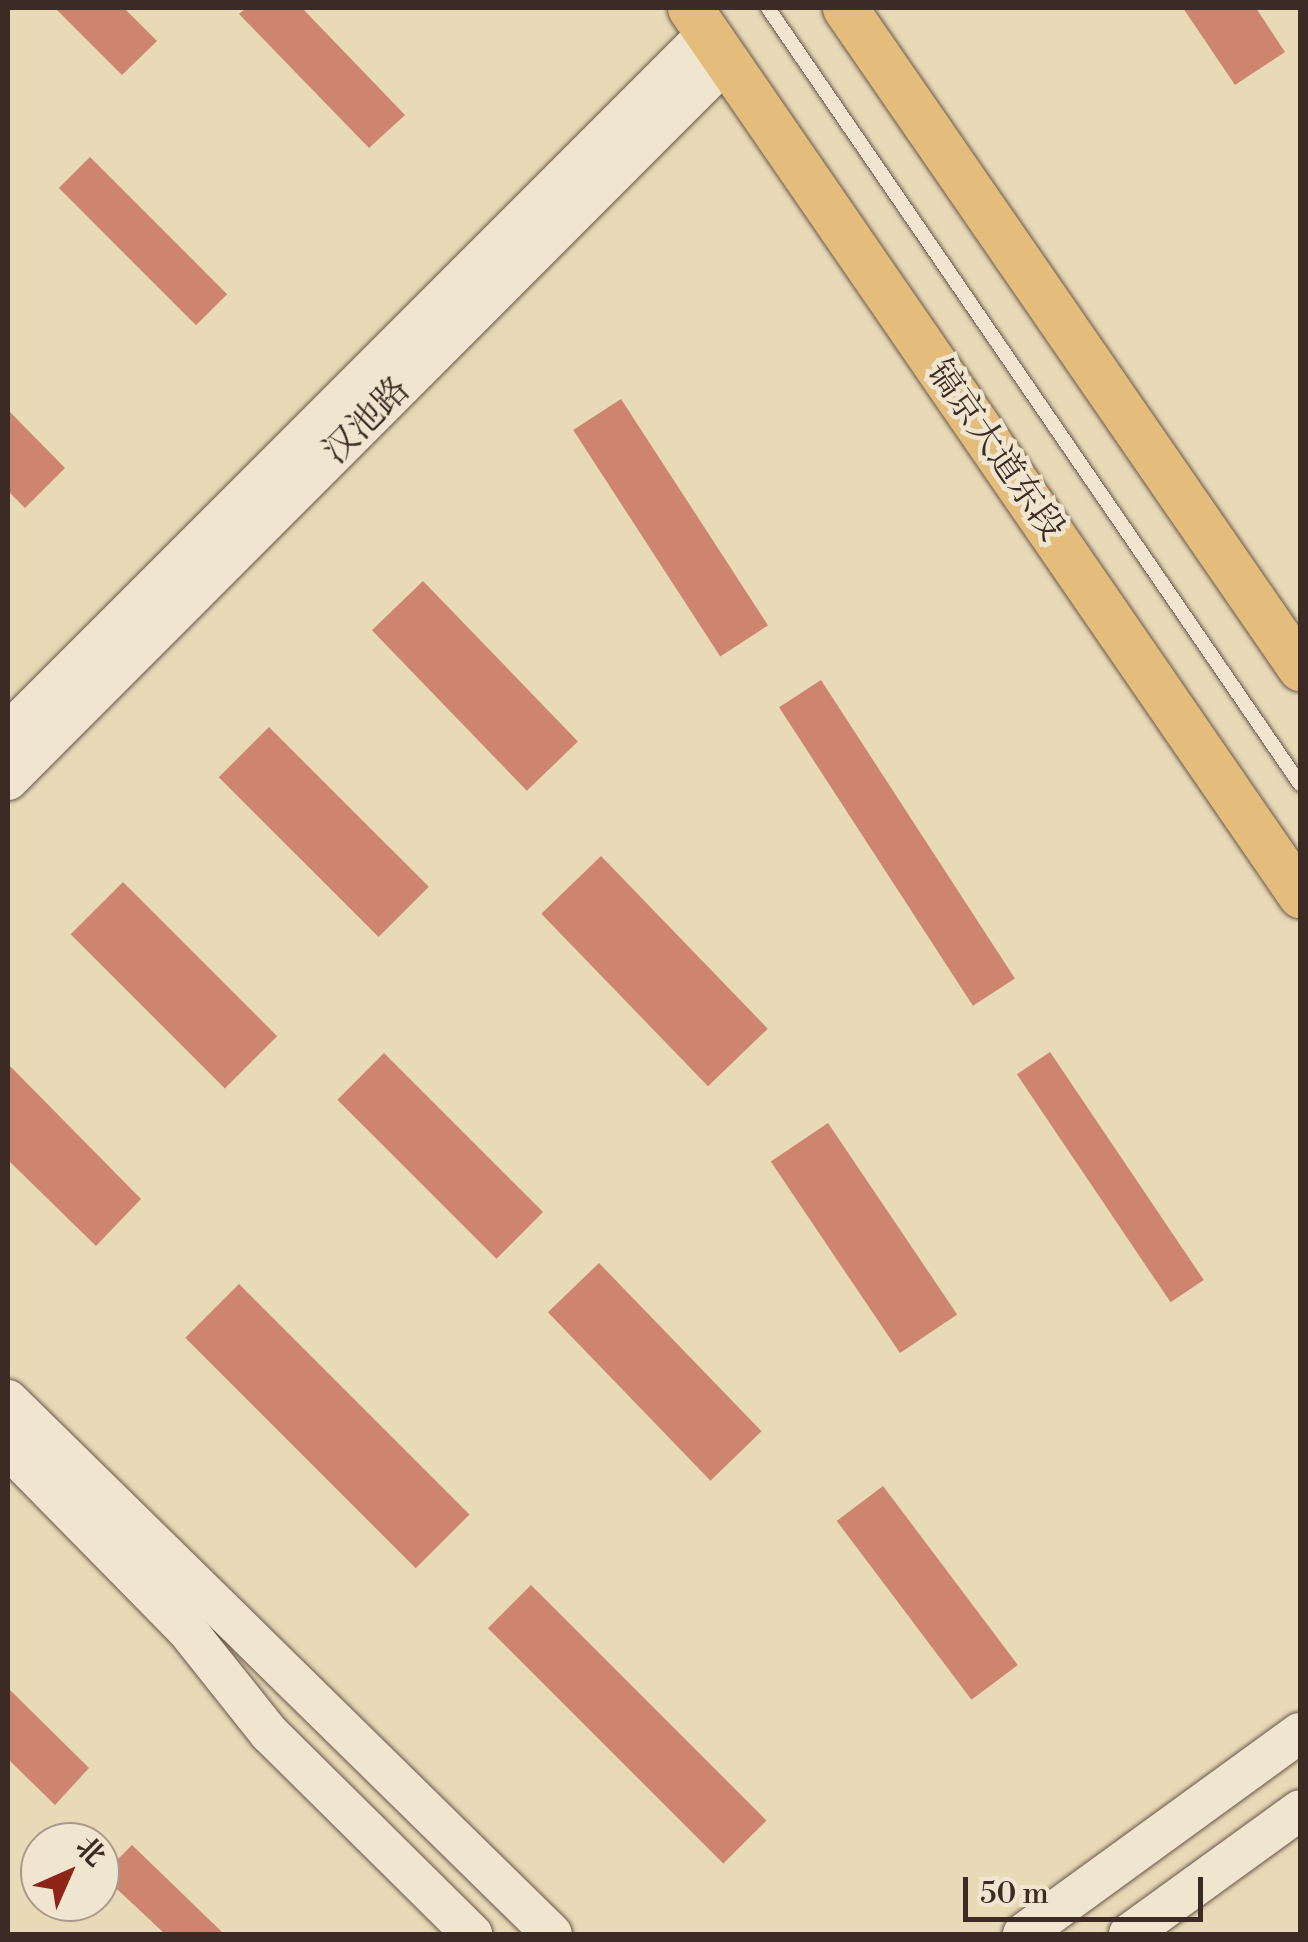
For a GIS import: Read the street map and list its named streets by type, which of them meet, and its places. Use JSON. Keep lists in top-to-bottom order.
{
  "streets": {
    "main road": ["镐京大道东段"],
    "street": ["汉池路"]
  },
  "crossings": [
    ["汉池路", "镐京大道东段"]
  ],
  "scale_bar": "50 m",
  "north": "top right"
}
